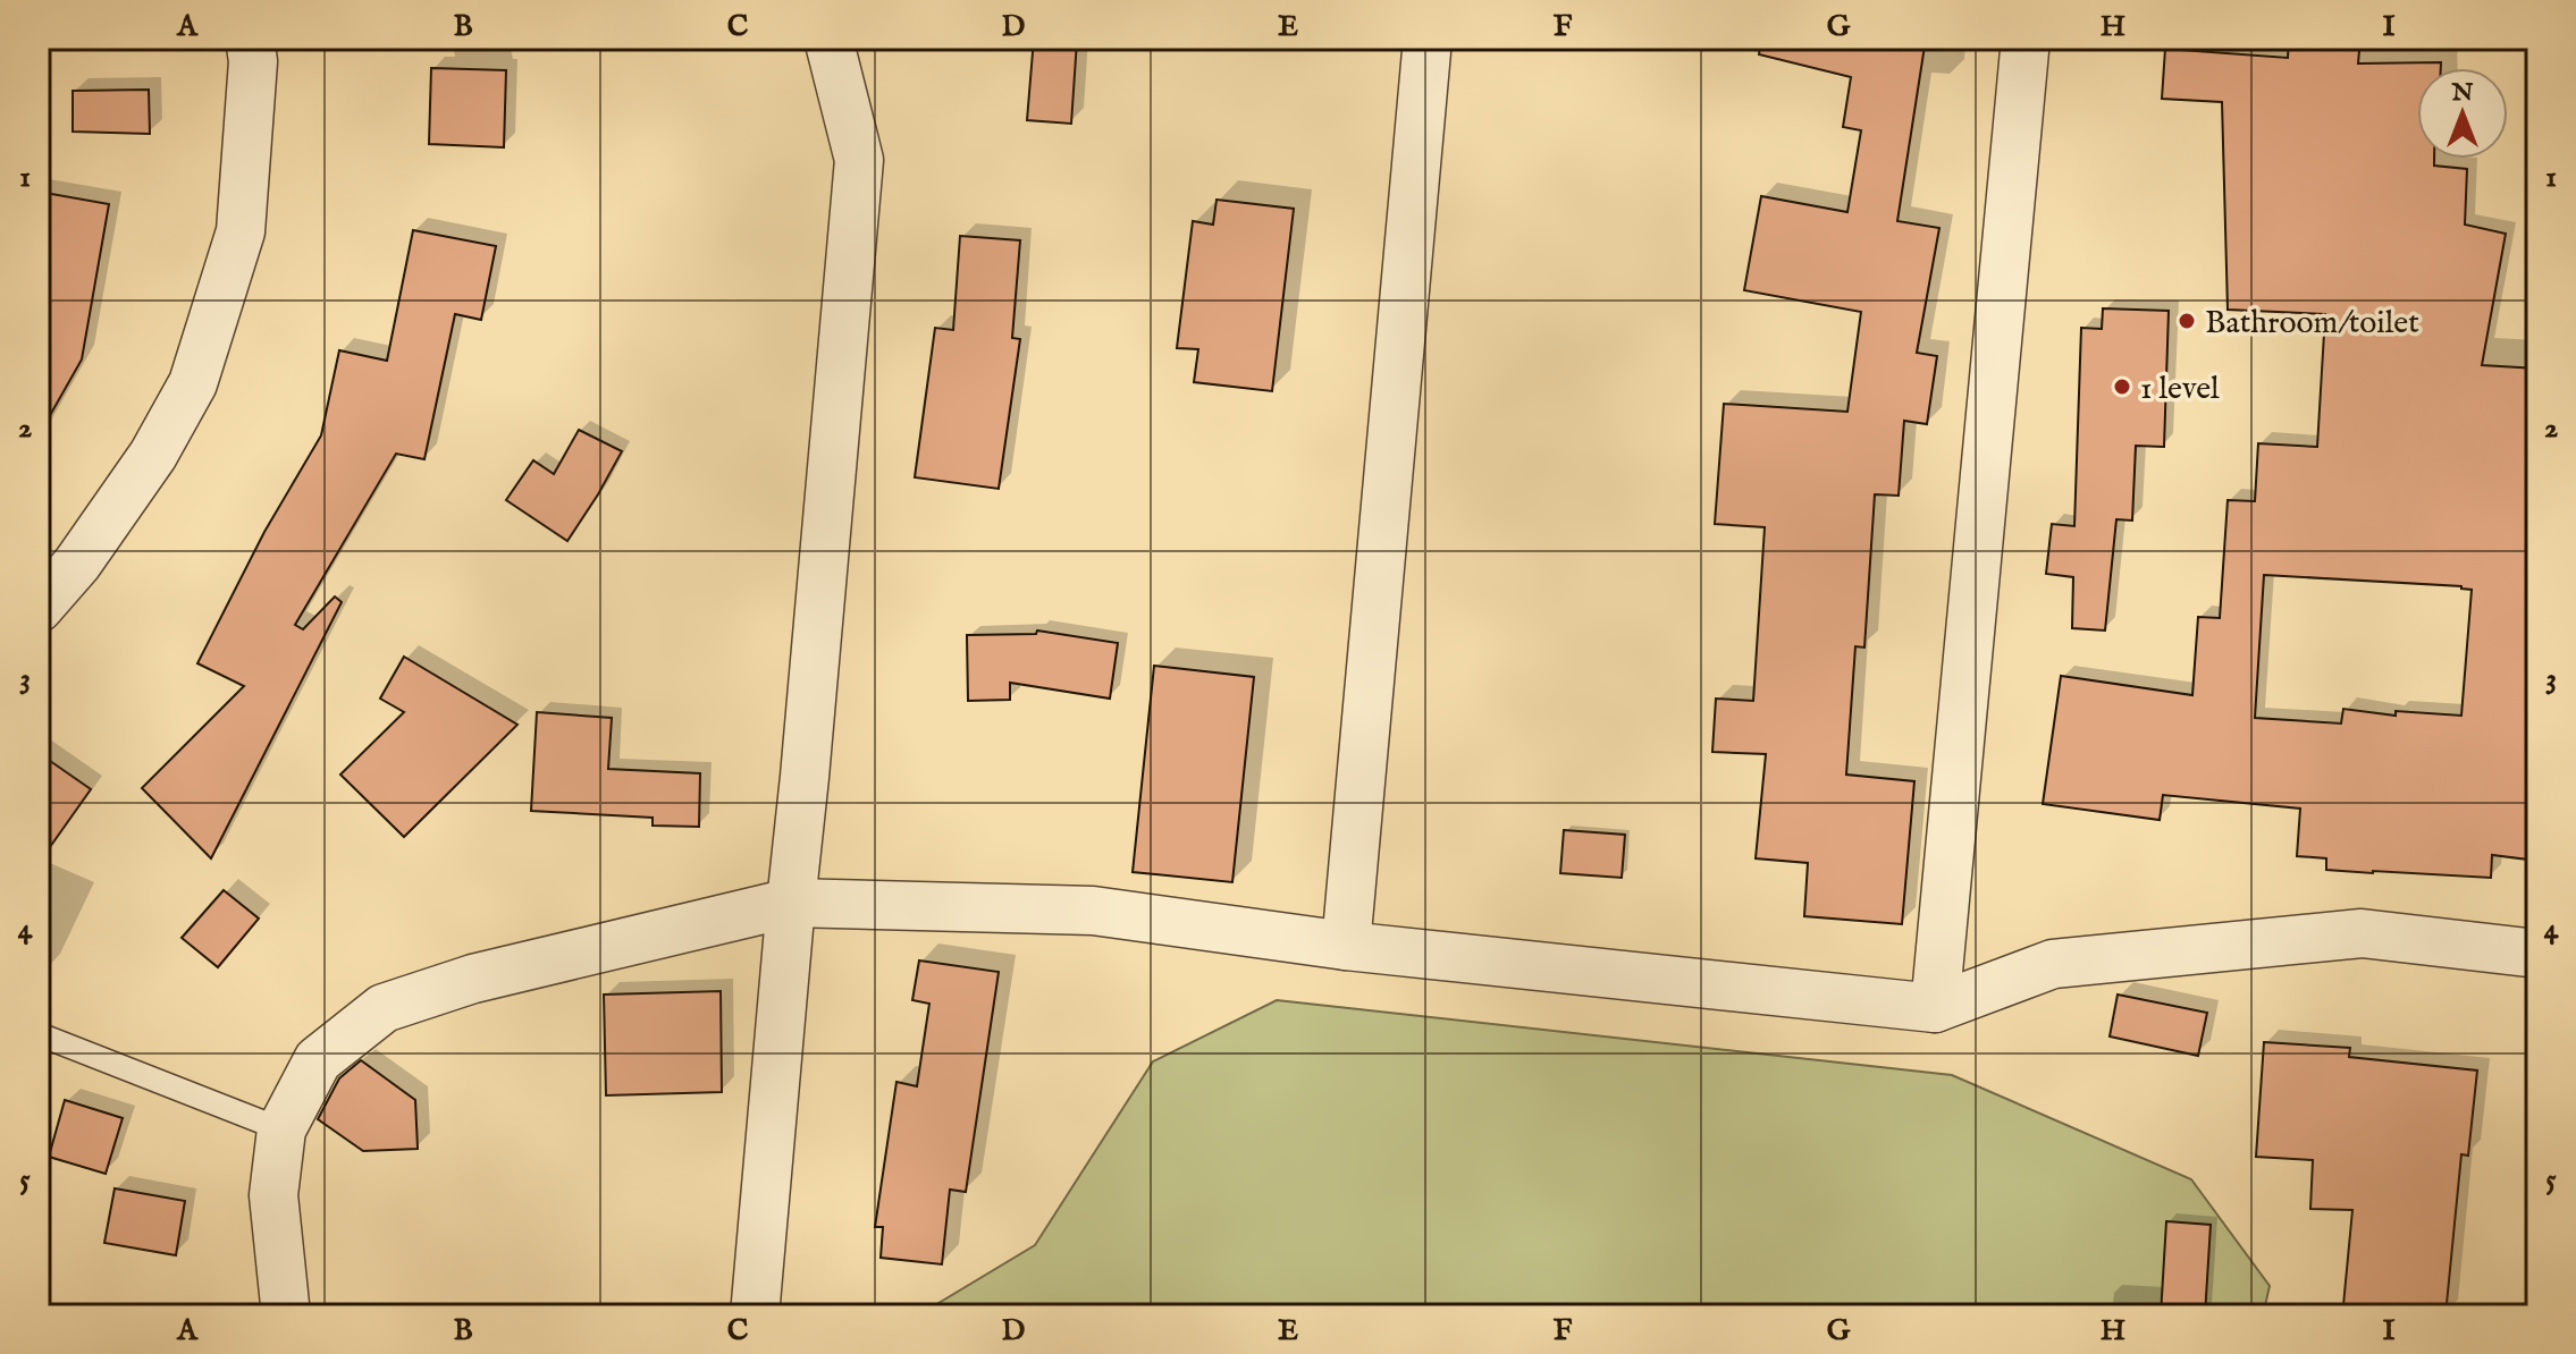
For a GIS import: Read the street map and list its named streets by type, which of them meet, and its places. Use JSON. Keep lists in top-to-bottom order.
{
  "places": ["Bathroom/toilet", "1 level"],
  "north": "top",
  "grid": {
    "columns": [
      "A",
      "B",
      "C",
      "D",
      "E",
      "F",
      "G",
      "H",
      "I"
    ],
    "rows": [
      "1",
      "2",
      "3",
      "4",
      "5"
    ]
  }
}
